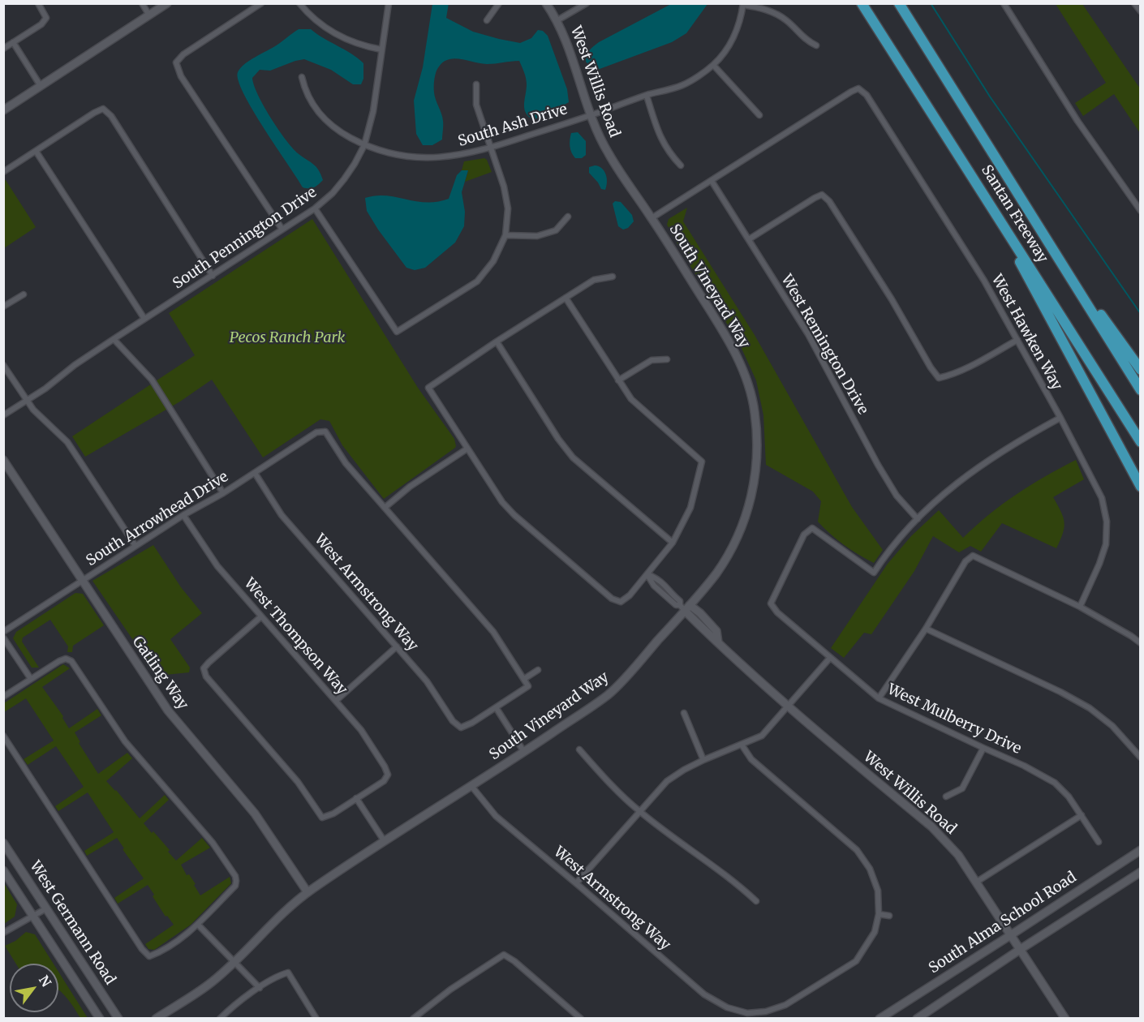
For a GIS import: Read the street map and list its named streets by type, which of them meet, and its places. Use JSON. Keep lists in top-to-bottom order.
{
  "streets": {
    "highway": ["Santan Freeway"],
    "street": [
      "West Willis Road",
      "South Ash Drive",
      "South Pennington Drive",
      "South Vineyard Way",
      "West Hawken Way",
      "West Remington Drive",
      "South Arrowhead Drive",
      "West Armstrong Way",
      "West Thompson Way",
      "Gatling Way",
      "West Mulberry Drive",
      "West Germann Road",
      "South Alma School Road"
    ]
  },
  "crossings": [
    ["West Willis Road", "South Ash Drive"],
    ["West Willis Road", "South Vineyard Way"],
    ["West Willis Road", "South Alma School Road"],
    ["South Ash Drive", "South Pennington Drive"],
    ["South Vineyard Way", "West Armstrong Way"],
    ["South Vineyard Way", "Gatling Way"],
    ["West Hawken Way", "West Remington Drive"],
    ["West Remington Drive", "West Mulberry Drive"],
    ["South Arrowhead Drive", "West Armstrong Way"],
    ["South Arrowhead Drive", "West Thompson Way"],
    ["South Arrowhead Drive", "Gatling Way"]
  ],
  "parks": ["Pecos Ranch Park"],
  "north": "top right"
}
